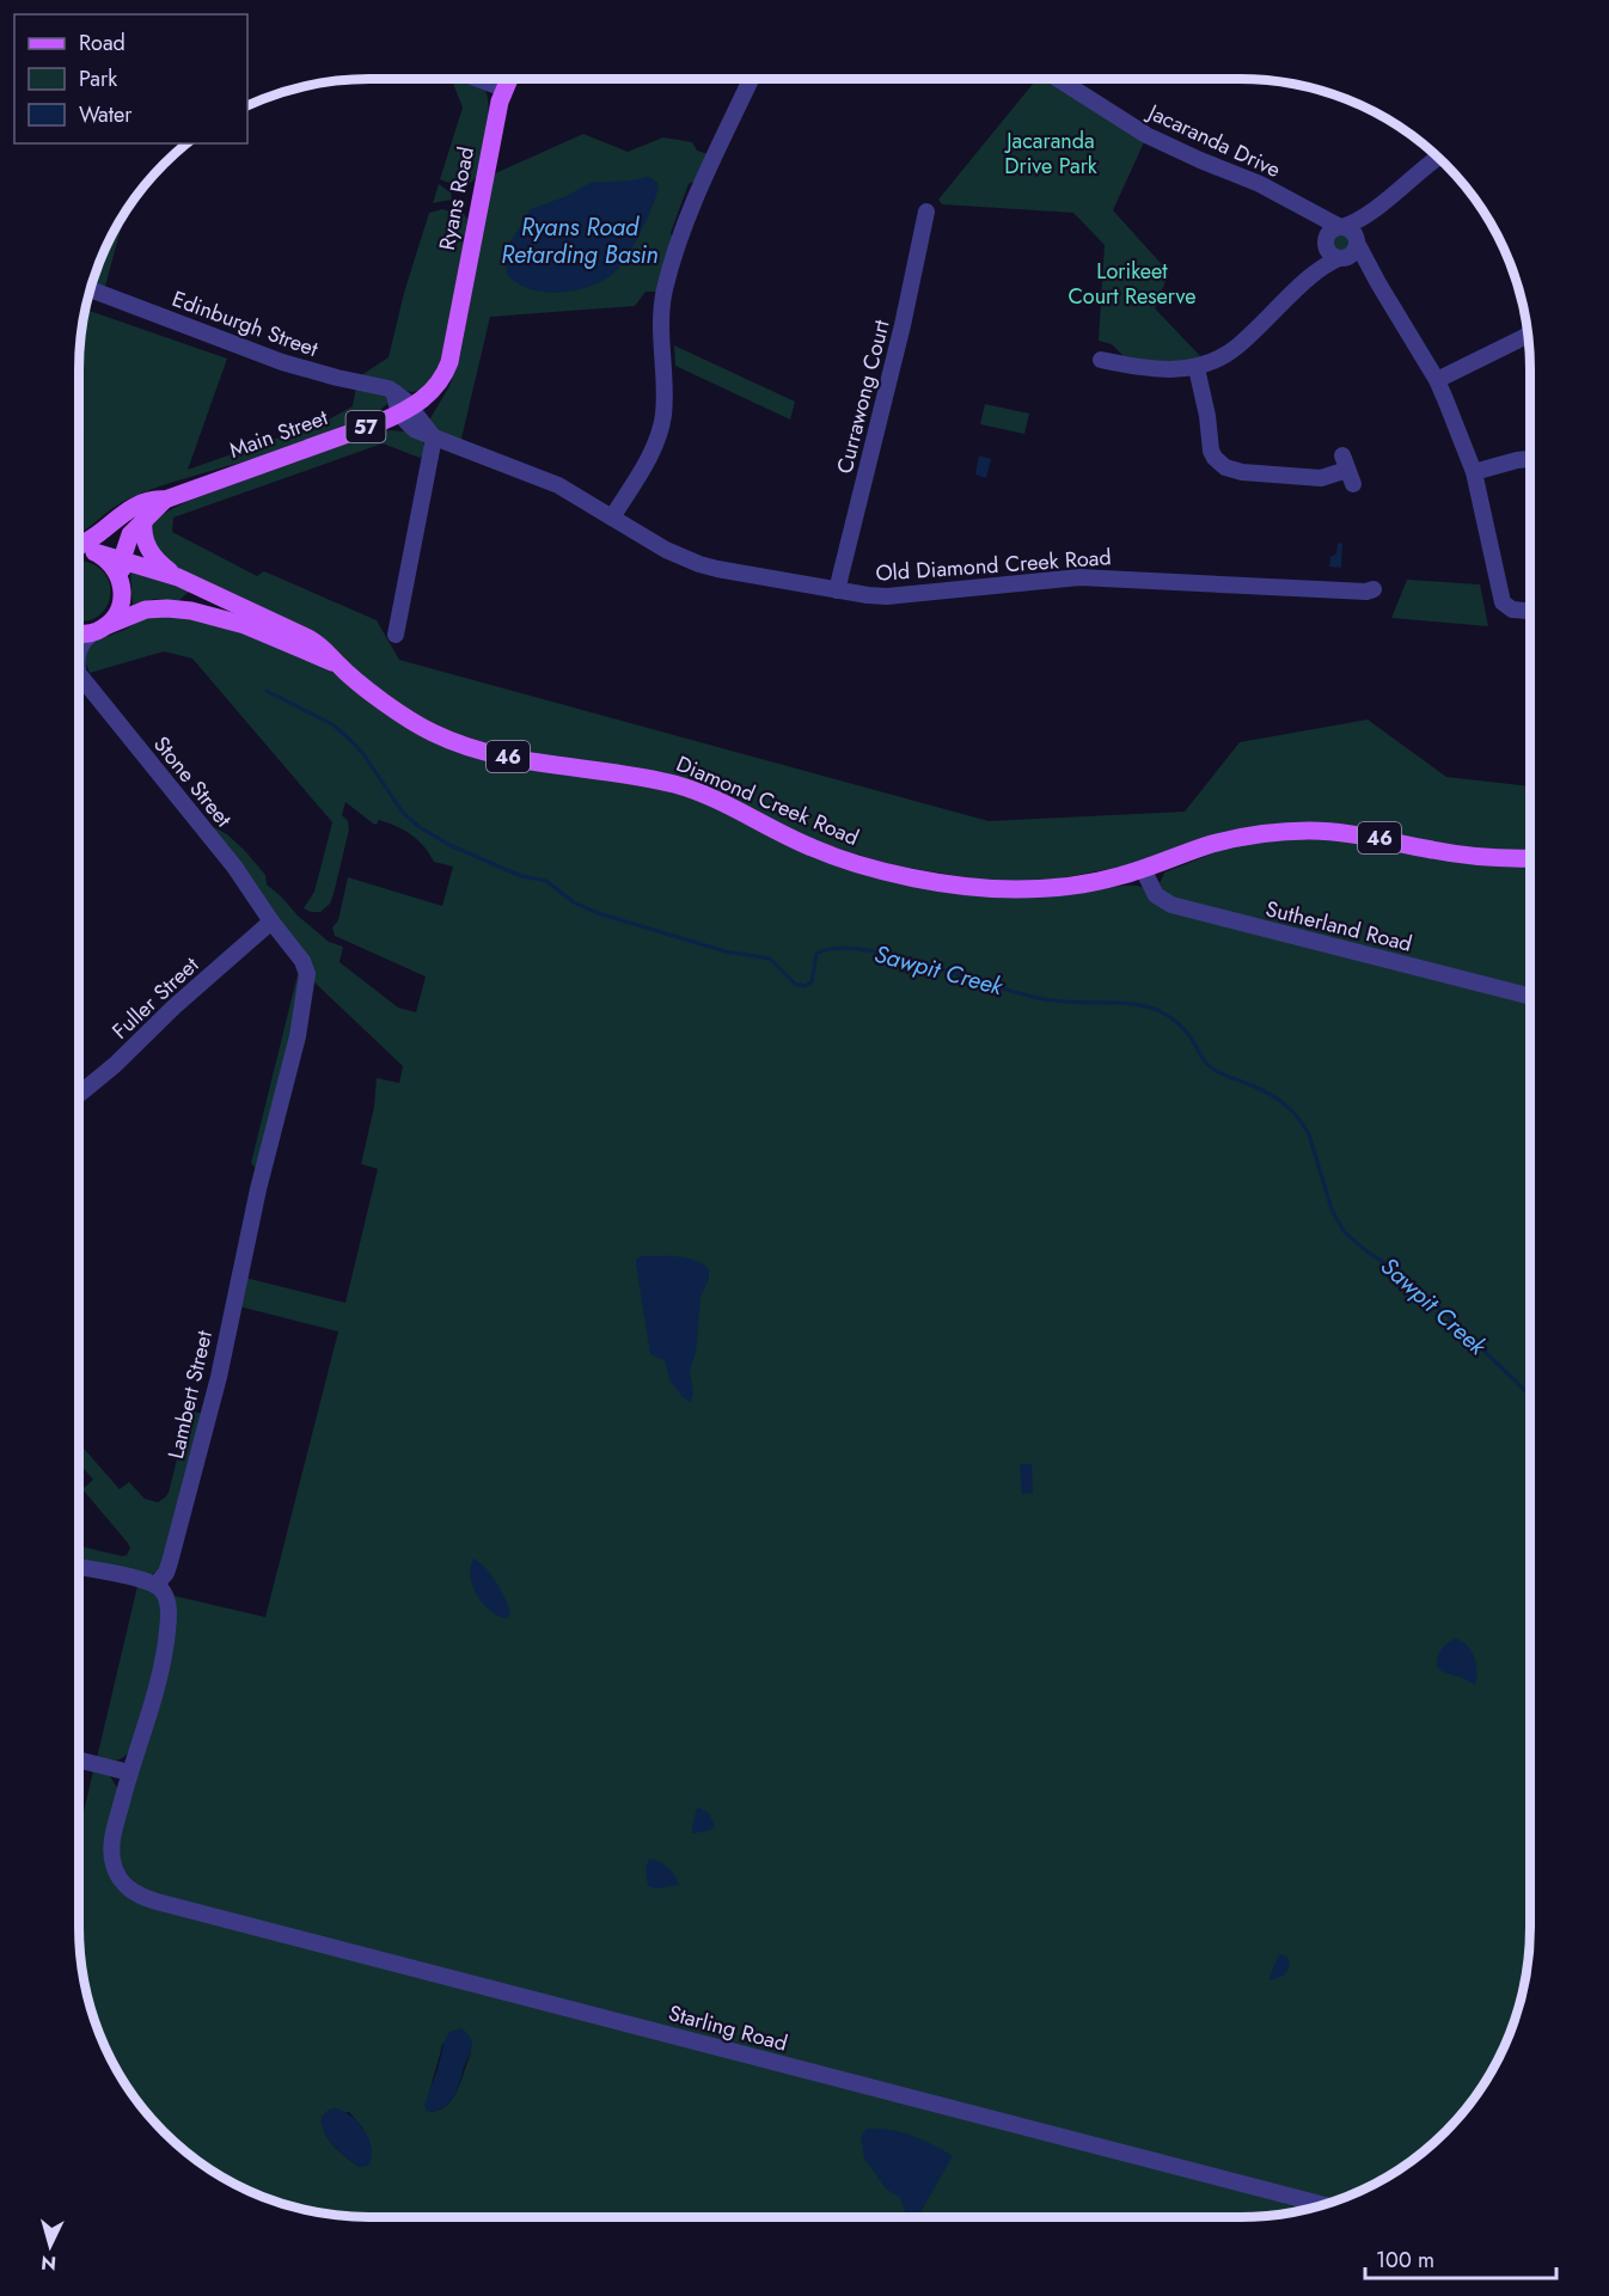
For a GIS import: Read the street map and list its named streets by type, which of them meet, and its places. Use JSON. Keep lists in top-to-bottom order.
{
  "streets": {
    "main road": [
      "Ryans Road",
      "57",
      "Main Street",
      "46",
      "Diamond Creek Road"
    ],
    "street": [
      "Jacaranda Drive",
      "Edinburgh Street",
      "Currawong Court",
      "Old Diamond Creek Road",
      "Stone Street",
      "Sutherland Road",
      "Fuller Street",
      "Lambert Street",
      "Starling Road"
    ]
  },
  "crossings": [
    ["Ryans Road", "Main Street"],
    ["Edinburgh Street", "Main Street"],
    ["Edinburgh Street", "Old Diamond Creek Road"],
    ["Currawong Court", "Old Diamond Creek Road"],
    ["Main Street", "Old Diamond Creek Road"],
    ["Main Street", "46"],
    ["Main Street", "Stone Street"],
    ["Main Street", "Diamond Creek Road"],
    ["46", "Stone Street"],
    ["46", "Diamond Creek Road"],
    ["Stone Street", "Diamond Creek Road"],
    ["Stone Street", "Fuller Street"],
    ["Stone Street", "Lambert Street"],
    ["Diamond Creek Road", "Sutherland Road"],
    ["Fuller Street", "Lambert Street"]
  ],
  "water": ["Ryans Road Retarding Basin", "Sawpit Creek"],
  "parks": ["Jacaranda Drive Park", "Lorikeet Court Reserve"],
  "legend": ["Road", "Park", "Water"],
  "scale_bar": "100 m",
  "north": "bottom"
}
